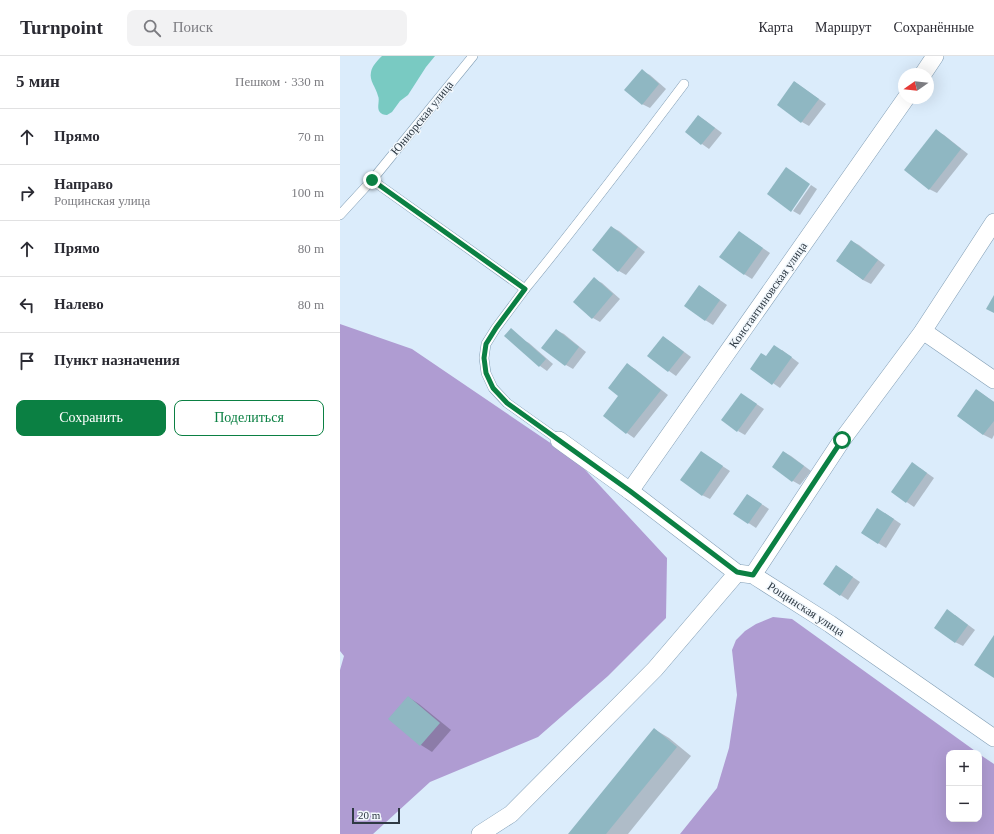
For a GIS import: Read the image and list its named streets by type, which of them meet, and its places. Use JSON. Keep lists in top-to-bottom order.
{
  "streets": {
    "street": ["Константиновская улица", "Рощинская улица"],
    "lane": ["Юниорская улица"]
  },
  "crossings": [
    ["Константиновская улица", "Рощинская улица"]
  ],
  "scale_bar": "20 m",
  "north": "left",
  "page": {
    "header": "Turnpoint",
    "search": "Поиск",
    "nav": ["Карта", "Маршрут", "Сохранённые"],
    "heading": ["5 мин", "Пешком · 330 m"],
    "list": [
      ["Прямо", "70 m"],
      ["Направо", "Рощинская улица", "100 m"],
      ["Прямо", "80 m"],
      ["Налево", "80 m"],
      "Пункт назначения"
    ],
    "buttons": ["Сохранить", "Поделиться"],
    "map_buttons": ["+", "−"],
    "scale": "20 m"
  }
}
